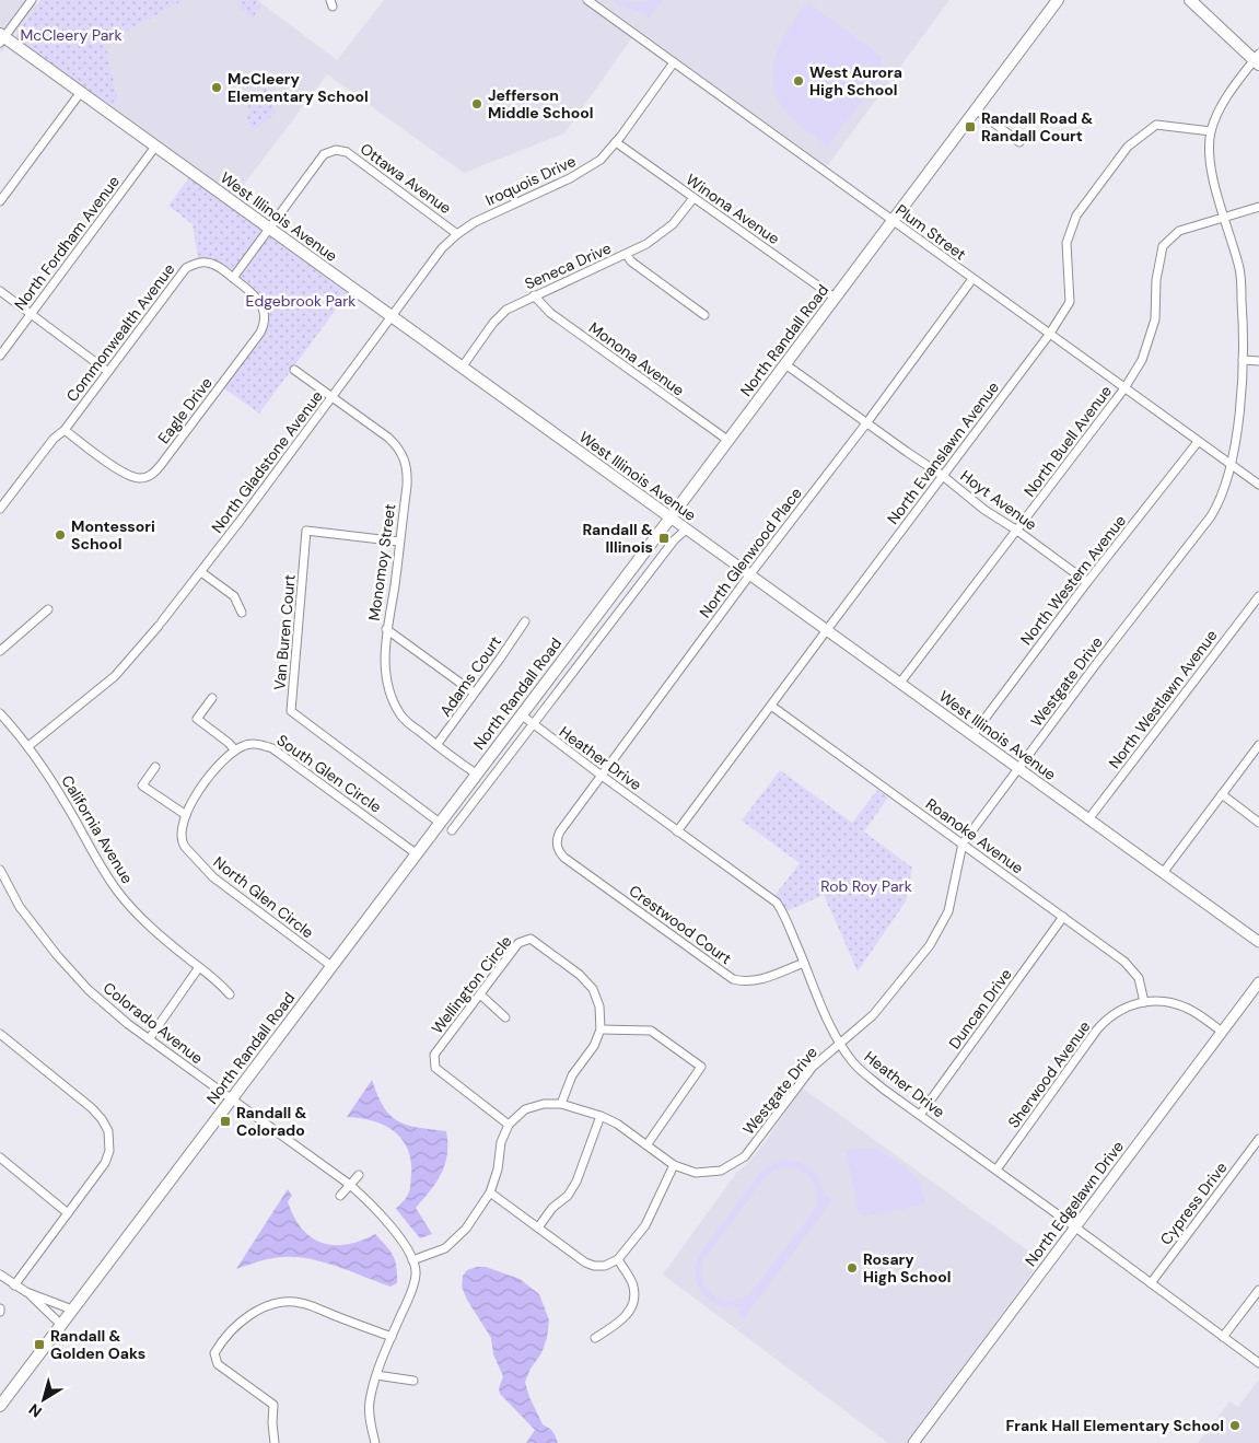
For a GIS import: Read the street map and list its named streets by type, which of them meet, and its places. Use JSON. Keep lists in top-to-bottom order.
{
  "streets": {
    "main road": ["West Illinois Avenue", "North Randall Road"],
    "street": [
      "Ottawa Avenue",
      "Iroquois Drive",
      "Winona Avenue",
      "Plum Street",
      "North Fordham Avenue",
      "Seneca Drive",
      "Commonwealth Avenue",
      "Monona Avenue",
      "Eagle Drive",
      "North Buell Avenue",
      "North Evanslawn Avenue",
      "North Gladstone Avenue",
      "Hoyt Avenue",
      "North Glenwood Place",
      "Monomoy Street",
      "North Western Avenue",
      "Van Buren Court",
      "Adams Court",
      "Westgate Drive",
      "North Westlawn Avenue",
      "Heather Drive",
      "South Glen Circle",
      "California Avenue",
      "Roanoke Avenue",
      "North Glen Circle",
      "Crestwood Court",
      "Wellington Circle",
      "Duncan Drive",
      "Colorado Avenue",
      "Sherwood Avenue",
      "North Edgelawn Drive",
      "Cypress Drive"
    ]
  },
  "crossings": [
    ["Ottawa Avenue", "Iroquois Drive"],
    ["Ottawa Avenue", "West Illinois Avenue"],
    ["Iroquois Drive", "Winona Avenue"],
    ["Iroquois Drive", "West Illinois Avenue"],
    ["Iroquois Drive", "Plum Street"],
    ["Iroquois Drive", "North Gladstone Avenue"],
    ["Winona Avenue", "Seneca Drive"],
    ["Winona Avenue", "North Randall Road"],
    ["West Illinois Avenue", "North Fordham Avenue"],
    ["West Illinois Avenue", "Seneca Drive"],
    ["West Illinois Avenue", "North Randall Road"],
    ["West Illinois Avenue", "North Buell Avenue"],
    ["West Illinois Avenue", "North Evanslawn Avenue"],
    ["West Illinois Avenue", "North Gladstone Avenue"],
    ["West Illinois Avenue", "North Glenwood Place"],
    ["West Illinois Avenue", "North Western Avenue"],
    ["West Illinois Avenue", "Westgate Drive"],
    ["West Illinois Avenue", "North Westlawn Avenue"],
    ["Plum Street", "North Randall Road"],
    ["Plum Street", "North Buell Avenue"],
    ["Plum Street", "North Evanslawn Avenue"],
    ["Plum Street", "North Glenwood Place"],
    ["Plum Street", "North Western Avenue"],
    ["Plum Street", "Westgate Drive"],
    ["Seneca Drive", "Monona Avenue"],
    ["Commonwealth Avenue", "Eagle Drive"],
    ["North Randall Road", "Monona Avenue"],
    ["North Randall Road", "Hoyt Avenue"],
    ["North Randall Road", "Monomoy Street"],
    ["North Randall Road", "Van Buren Court"],
    ["North Randall Road", "Heather Drive"],
    ["North Randall Road", "South Glen Circle"],
    ["North Randall Road", "North Glen Circle"],
    ["North Randall Road", "Colorado Avenue"],
    ["North Buell Avenue", "Hoyt Avenue"],
    ["North Buell Avenue", "Westgate Drive"],
    ["North Evanslawn Avenue", "Hoyt Avenue"],
    ["North Evanslawn Avenue", "Westgate Drive"],
    ["North Evanslawn Avenue", "Heather Drive"],
    ["North Evanslawn Avenue", "Roanoke Avenue"],
    ["North Gladstone Avenue", "Monomoy Street"],
    ["North Gladstone Avenue", "California Avenue"],
    ["Hoyt Avenue", "North Glenwood Place"],
    ["Hoyt Avenue", "North Western Avenue"],
    ["North Glenwood Place", "Heather Drive"],
    ["North Glenwood Place", "Crestwood Court"],
    ["Monomoy Street", "Van Buren Court"],
    ["Monomoy Street", "Adams Court"],
    ["Westgate Drive", "Heather Drive"],
    ["Westgate Drive", "Roanoke Avenue"],
    ["Westgate Drive", "Wellington Circle"],
    ["Westgate Drive", "Colorado Avenue"],
    ["Heather Drive", "Crestwood Court"],
    ["Heather Drive", "Duncan Drive"],
    ["Heather Drive", "Sherwood Avenue"],
    ["Heather Drive", "North Edgelawn Drive"],
    ["Heather Drive", "Cypress Drive"],
    ["Roanoke Avenue", "Duncan Drive"],
    ["Roanoke Avenue", "Sherwood Avenue"],
    ["Sherwood Avenue", "North Edgelawn Drive"]
  ],
  "parks": ["McCleery Park", "Edgebrook Park", "Rob Roy Park"],
  "places": {
    "other": [
      "West Aurora High School",
      "McCleery Elementary School",
      "Jefferson Middle School",
      "Montessori School",
      "Rosary High School",
      "Frank Hall Elementary School"
    ],
    "transit": [
      "Randall Road & Randall Court",
      "Randall & Illinois",
      "Randall & Colorado",
      "Randall & Golden Oaks"
    ]
  },
  "north": "bottom left"
}
